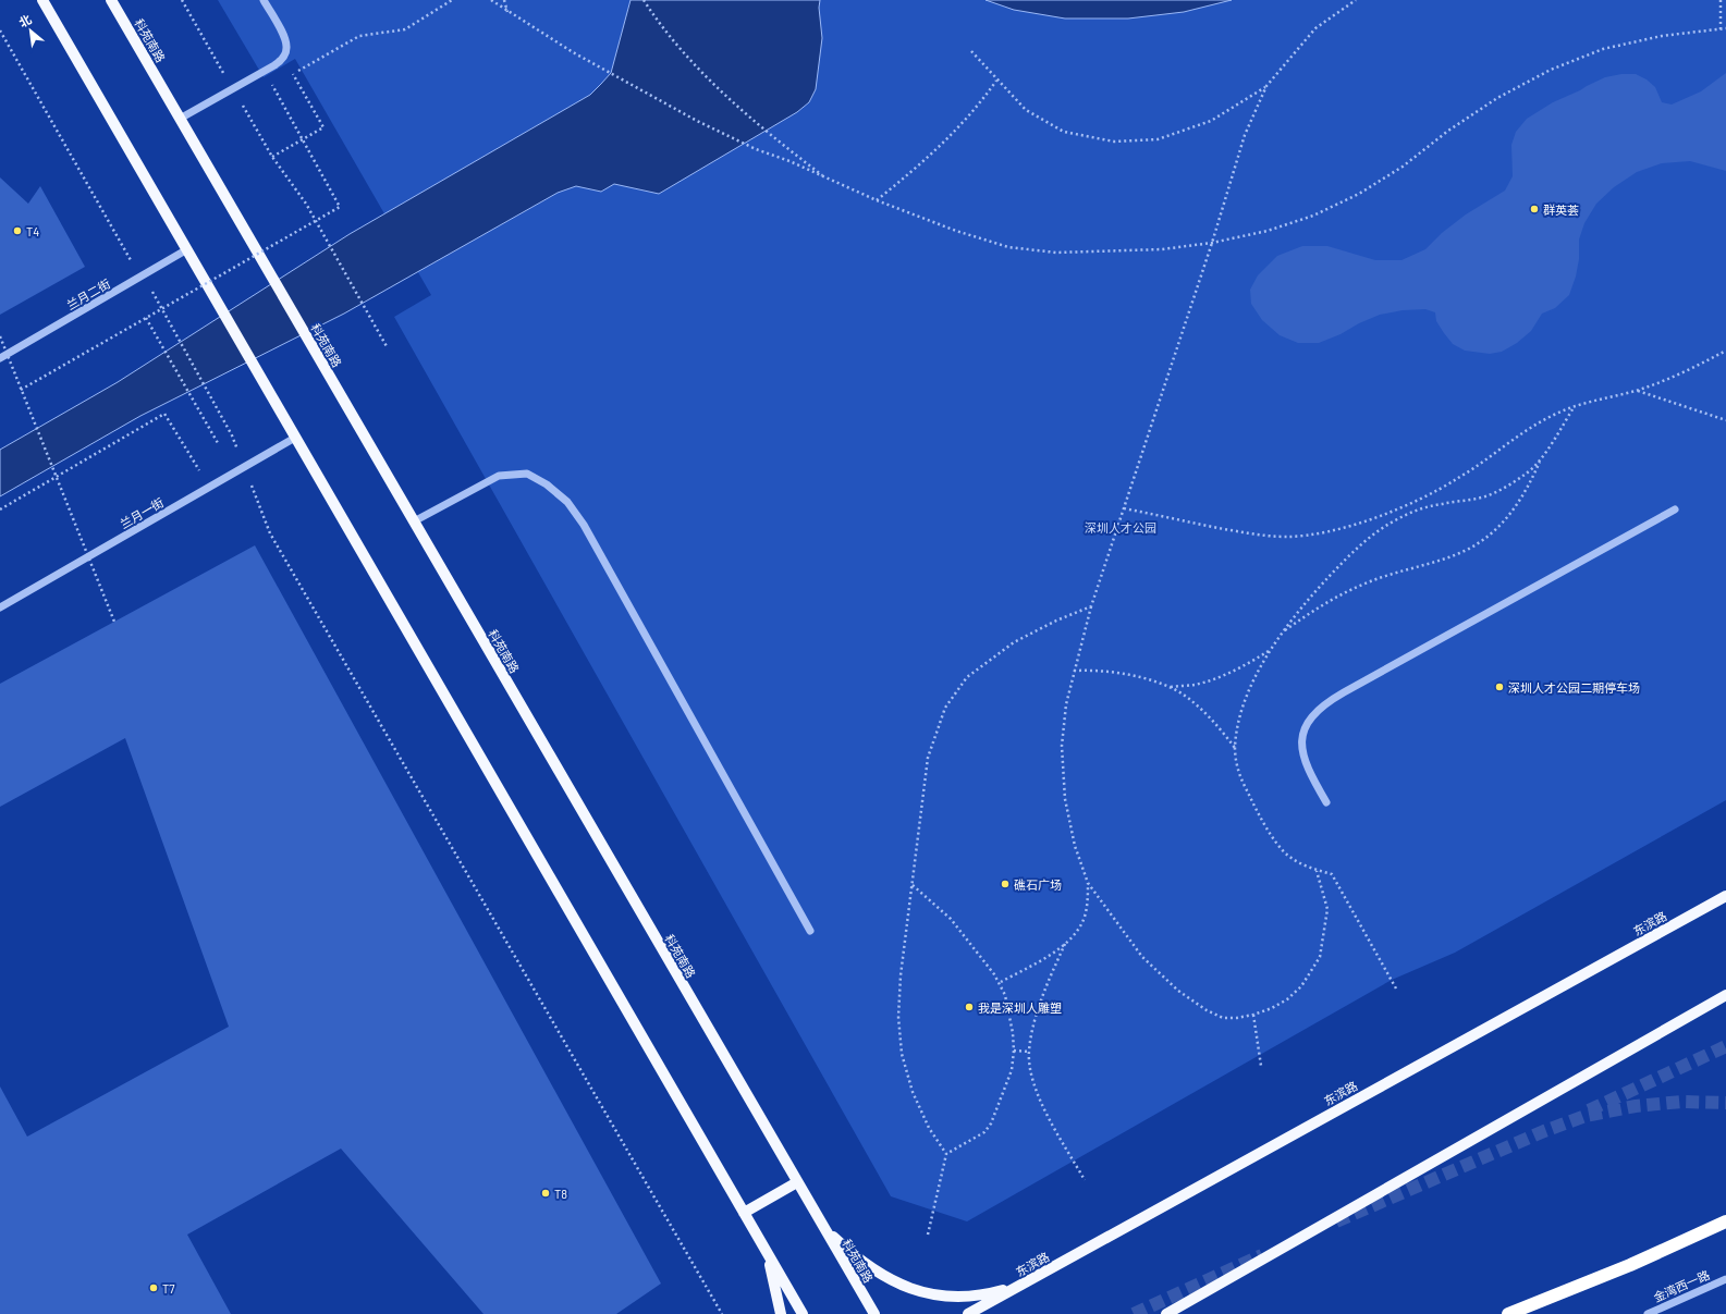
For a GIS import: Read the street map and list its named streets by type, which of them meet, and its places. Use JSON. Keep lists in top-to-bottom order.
{
  "streets": {
    "main road": ["科苑南路", "东滨路"],
    "street": ["兰月二街", "兰月一街", "金湾西一路"]
  },
  "parks": ["深圳人才公园"],
  "places": [
    "群英荟",
    "T4",
    "深圳人才公园二期停车场",
    "礁石广场",
    "我是深圳人雕塑",
    "T8",
    "T7"
  ],
  "north": "top left"
}
